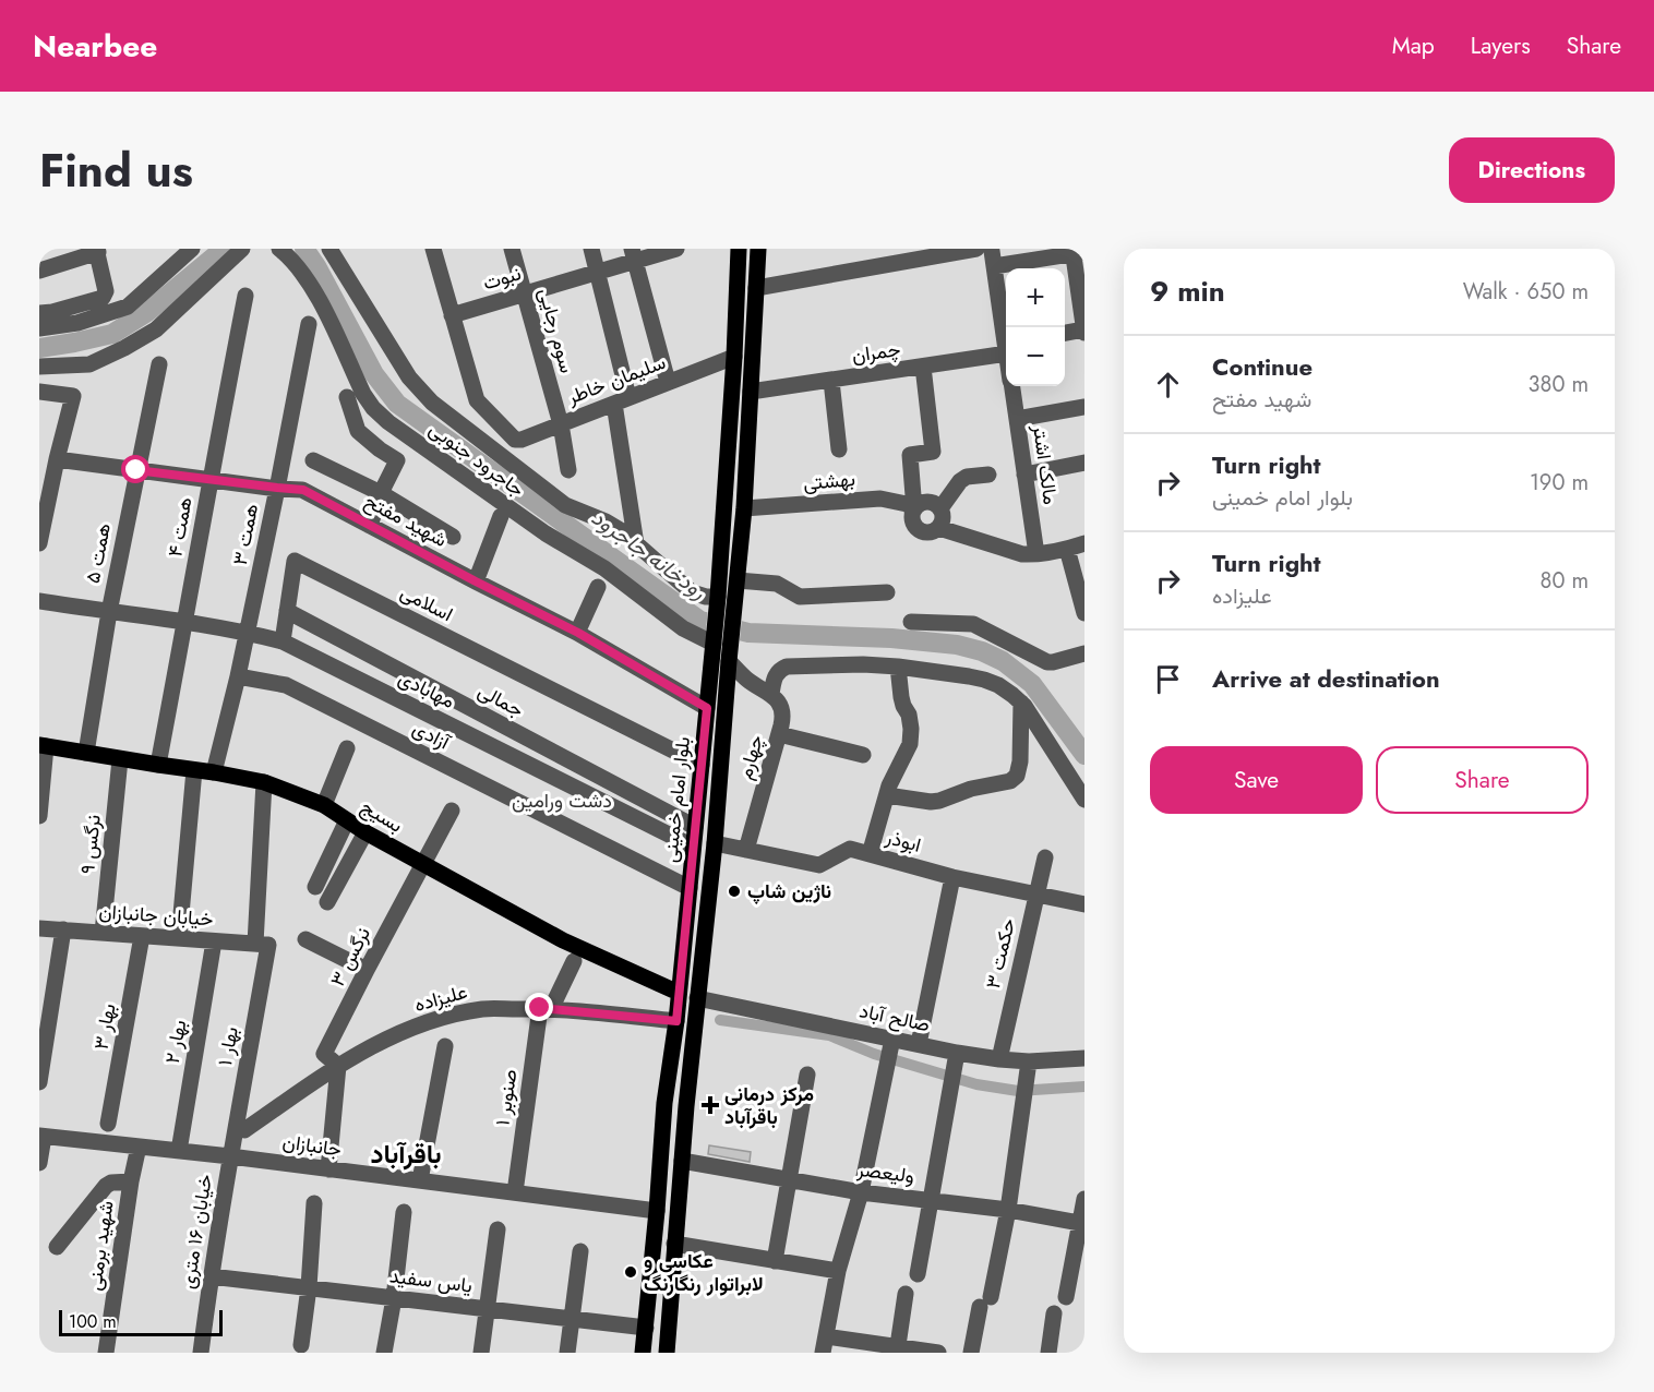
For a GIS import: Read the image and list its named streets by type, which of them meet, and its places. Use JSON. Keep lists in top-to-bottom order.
{
  "streets": {
    "main road": ["بلوار امام خمینی", "بسیج"],
    "street": [
      "نبوت",
      "سوم رجایی",
      "چمران",
      "سلیمان خاطر",
      "جاجرود جنوبی",
      "مالک اشتر",
      "بهشتی",
      "شهید مفتح",
      "همت ۴",
      "همت ۳",
      "همت ۵",
      "اسلامی",
      "مهابادی",
      "جمالی",
      "آزادی",
      "چهارم",
      "ابوذر",
      "نرگس ۹",
      "خیابان جانبازان",
      "حکمت ۳",
      "نرگس ۳",
      "علیزاده",
      "صالح آباد",
      "بهار ۳",
      "بهار ۲",
      "بهار ۱",
      "صنوبر ۱",
      "جانبازان",
      "ولیعصر",
      "خیابان ۱۶ متری",
      "شهید برمنی",
      "یاس سفید"
    ]
  },
  "crossings": [
    ["نبوت", "سوم رجایی"],
    ["نبوت", "سلیمان خاطر"],
    ["سوم رجایی", "سلیمان خاطر"],
    ["چمران", "بلوار امام خمینی"],
    ["سلیمان خاطر", "بلوار امام خمینی"],
    ["جاجرود جنوبی", "بلوار امام خمینی"],
    ["بهشتی", "بلوار امام خمینی"],
    ["شهید مفتح", "همت ۴"],
    ["شهید مفتح", "همت ۳"],
    ["شهید مفتح", "همت ۵"],
    ["شهید مفتح", "بلوار امام خمینی"],
    ["همت ۴", "بسیج"],
    ["همت ۳", "آزادی"],
    ["همت ۵", "بسیج"],
    ["اسلامی", "مهابادی"],
    ["اسلامی", "جمالی"],
    ["اسلامی", "بلوار امام خمینی"],
    ["مهابادی", "بلوار امام خمینی"],
    ["جمالی", "بلوار امام خمینی"],
    ["آزادی", "بلوار امام خمینی"],
    ["چهارم", "ابوذر"],
    ["بلوار امام خمینی", "بسیج"],
    ["بلوار امام خمینی", "ابوذر"],
    ["بلوار امام خمینی", "علیزاده"],
    ["بلوار امام خمینی", "صالح آباد"],
    ["بلوار امام خمینی", "جانبازان"],
    ["بلوار امام خمینی", "ولیعصر"],
    ["بلوار امام خمینی", "یاس سفید"],
    ["بسیج", "نرگس ۹"],
    ["بسیج", "نرگس ۳"],
    ["بسیج", "بهار ۱"],
    ["ابوذر", "حکمت ۳"],
    ["نرگس ۹", "خیابان جانبازان"],
    ["خیابان جانبازان", "بهار ۳"],
    ["خیابان جانبازان", "بهار ۲"],
    ["خیابان جانبازان", "بهار ۱"],
    ["حکمت ۳", "صالح آباد"],
    ["نرگس ۳", "علیزاده"],
    ["علیزاده", "صنوبر ۱"],
    ["بهار ۲", "جانبازان"],
    ["بهار ۱", "جانبازان"],
    ["بهار ۱", "خیابان ۱۶ متری"],
    ["صنوبر ۱", "جانبازان"],
    ["جانبازان", "خیابان ۱۶ متری"],
    ["جانبازان", "شهید برمنی"],
    ["خیابان ۱۶ متری", "یاس سفید"]
  ],
  "districts": ["باقرآباد"],
  "water": ["رودخانه جاجرود"],
  "parks": ["دشت ورامین"],
  "places": {
    "other": ["ناژین شاپ", "عکاسی و لابراتوار رنگارنگ"],
    "health": ["مرکز درمانی باقرآباد"]
  },
  "scale_bar": "100 m",
  "page": {
    "header": "Nearbee",
    "nav": ["Map", "Layers", "Share"],
    "title": "Find us",
    "buttons": [
      "Directions",
      ["Save", "Share"]
    ],
    "heading": ["9 min", "Walk · 650 m"],
    "map_buttons": ["+", "−"],
    "list": [
      ["Continue", "شهید مفتح", "380 m"],
      ["Turn right", "بلوار امام خمینی", "190 m"],
      ["Turn right", "علیزاده", "80 m"],
      "Arrive at destination"
    ],
    "scale": "100 m"
  }
}
